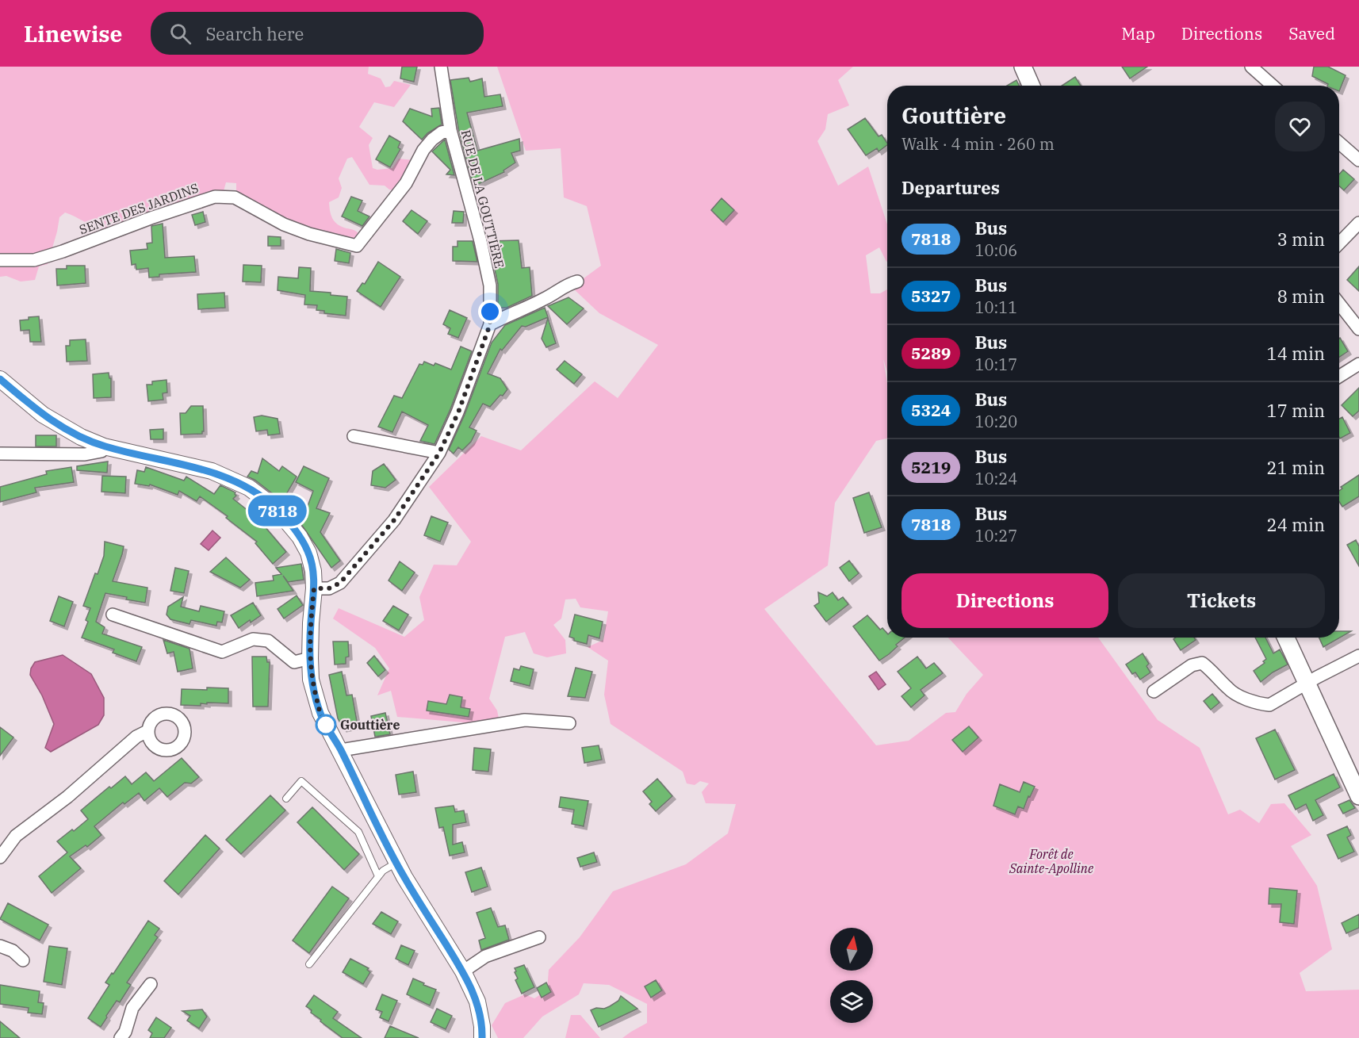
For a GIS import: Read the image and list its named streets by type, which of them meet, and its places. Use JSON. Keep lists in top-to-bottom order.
{
  "streets": {
    "street": ["RUE DE LA GOUTTIÈRE", "SENTE DES JARDINS"]
  },
  "crossings": [
    ["RUE DE LA GOUTTIÈRE", "SENTE DES JARDINS"]
  ],
  "parks": ["Forêt de Sainte-Apolline"],
  "places": ["Gouttière"],
  "lines": ["bus line 7818"],
  "north": "top",
  "page": {
    "header": "Linewise",
    "search": "Search here",
    "nav": ["Map", "Directions", "Saved"],
    "on_map": "7818",
    "heading": [
      ["Gouttière", "Walk · 4 min · 260 m"],
      "Departures"
    ],
    "list": [
      {
        "mark": "7818",
        "name": "Bus",
        "note": "10:06",
        "value": "3 min"
      },
      {
        "mark": "5327",
        "name": "Bus",
        "note": "10:11",
        "value": "8 min"
      },
      {
        "mark": "5289",
        "name": "Bus",
        "note": "10:17",
        "value": "14 min"
      },
      {
        "mark": "5324",
        "name": "Bus",
        "note": "10:20",
        "value": "17 min"
      },
      {
        "mark": "5219",
        "name": "Bus",
        "note": "10:24",
        "value": "21 min"
      },
      {
        "mark": "7818",
        "name": "Bus",
        "note": "10:27",
        "value": "24 min"
      }
    ],
    "buttons": ["Directions", "Tickets"]
  }
}
